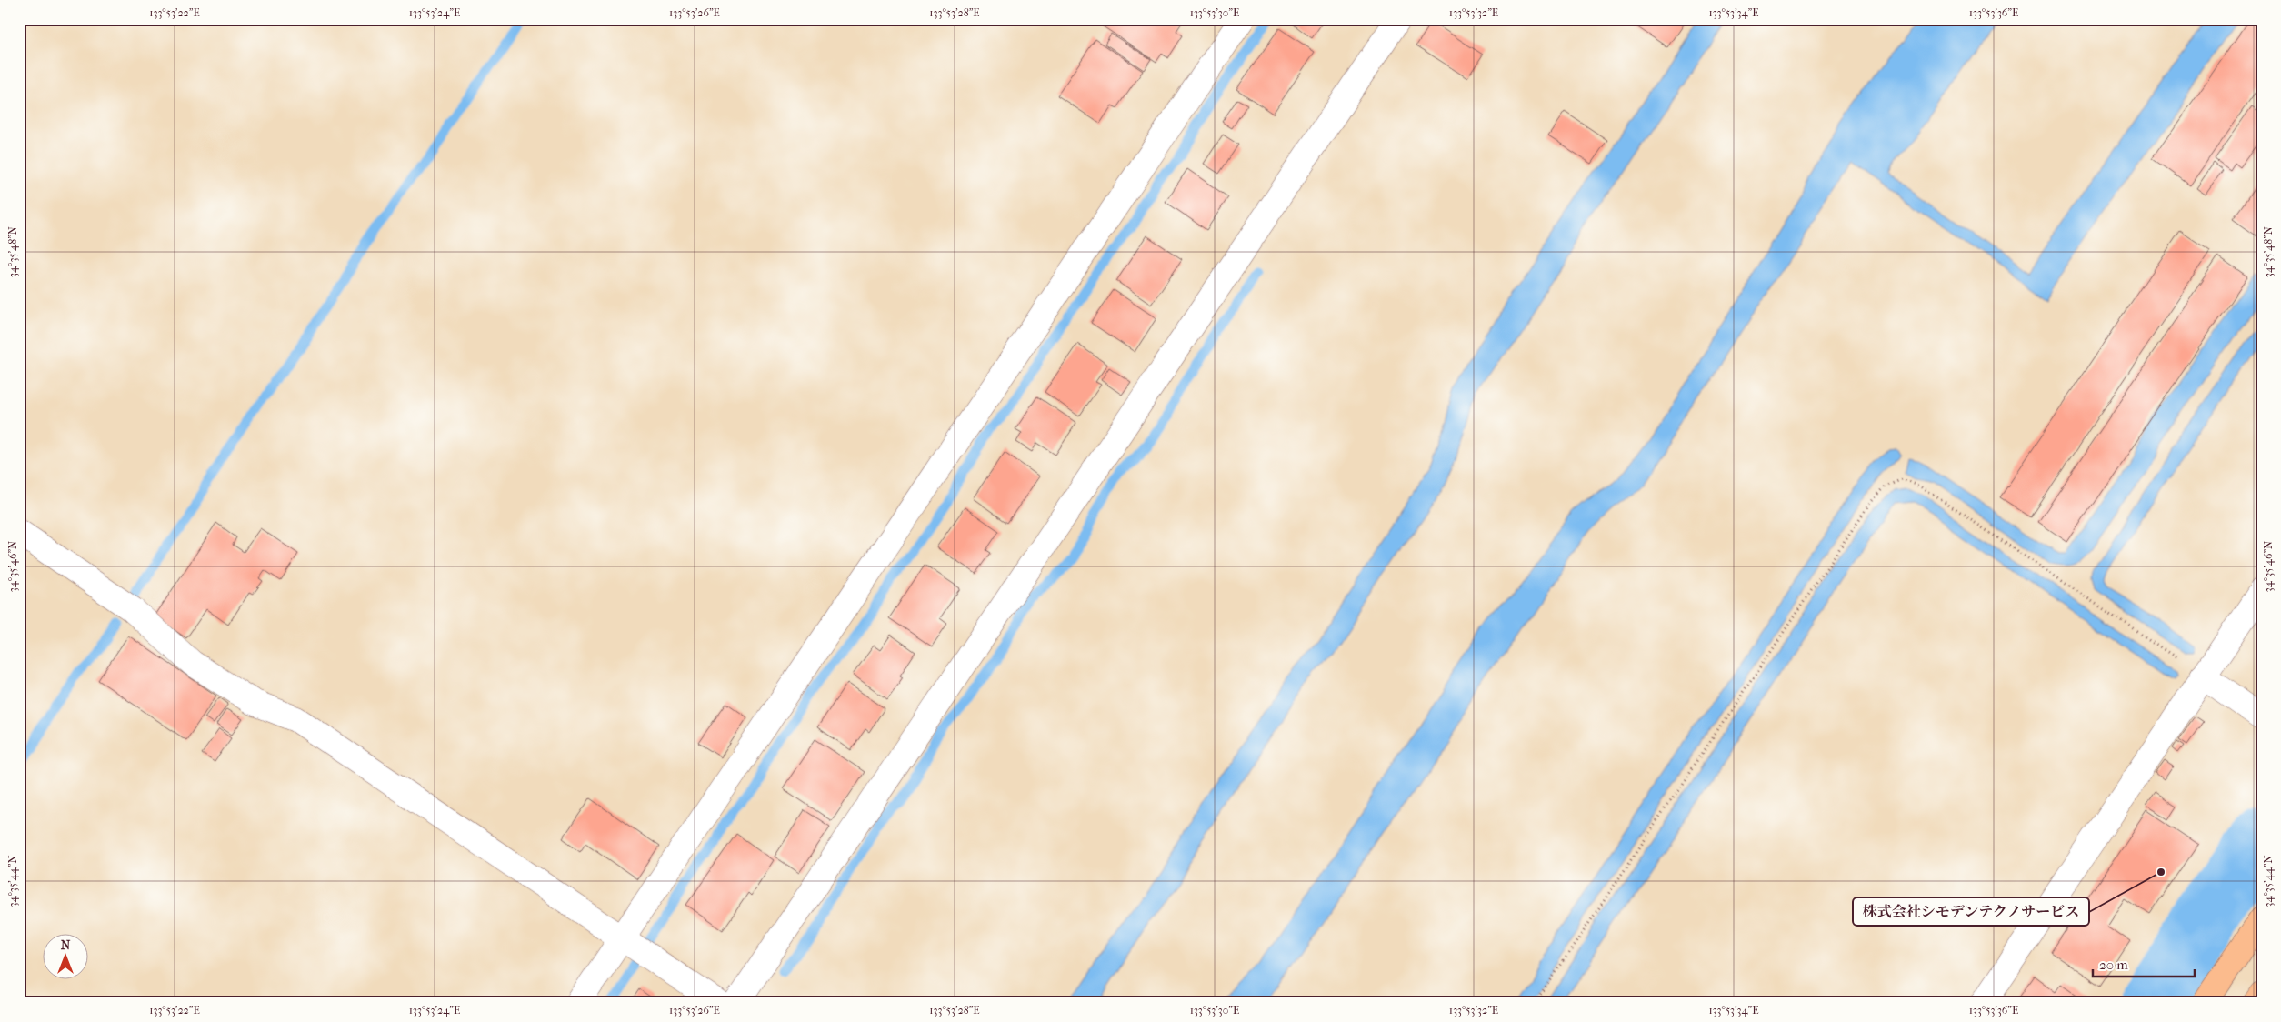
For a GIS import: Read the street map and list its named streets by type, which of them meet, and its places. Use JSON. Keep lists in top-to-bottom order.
{
  "places": ["株式会社シモデンテクノサービス"],
  "scale_bar": "20 m",
  "north": "top",
  "coordinates": [
    "133°53'22\"E",
    "133°53'24\"E",
    "133°53'26\"E",
    "133°53'28\"E",
    "133°53'30\"E",
    "133°53'32\"E",
    "133°53'34\"E",
    "133°53'36\"E",
    "34°35'48\"N",
    "34°35'46\"N",
    "34°35'44\"N"
  ]
}
